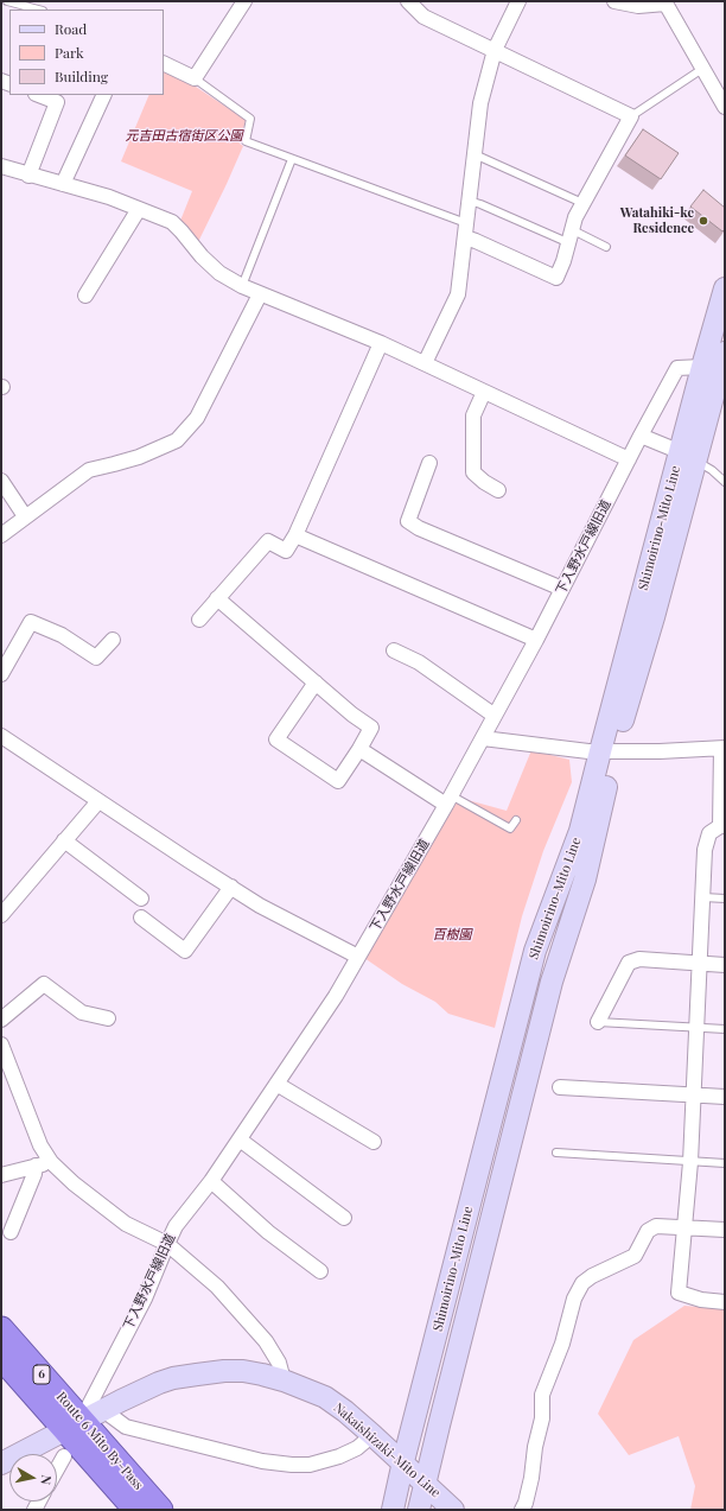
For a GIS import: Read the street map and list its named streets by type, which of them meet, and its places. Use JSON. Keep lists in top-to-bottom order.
{
  "streets": {
    "highway": ["6", "Route 6 Mito By-Pass"],
    "main road": ["Shimoirino-Mito Line", "Nakaishizaki-Mito Line"],
    "street": ["下入野水戸線旧道"]
  },
  "crossings": [
    ["Shimoirino-Mito Line", "下入野水戸線旧道"],
    ["Shimoirino-Mito Line", "Nakaishizaki-Mito Line"],
    ["下入野水戸線旧道", "Route 6 Mito By-Pass"],
    ["下入野水戸線旧道", "Nakaishizaki-Mito Line"],
    ["Route 6 Mito By-Pass", "Nakaishizaki-Mito Line"]
  ],
  "parks": ["元吉田古宿街区公園", "百樹園"],
  "places": ["Watahiki-ke Residence"],
  "legend": ["Road", "Park", "Building"],
  "north": "right"
}
